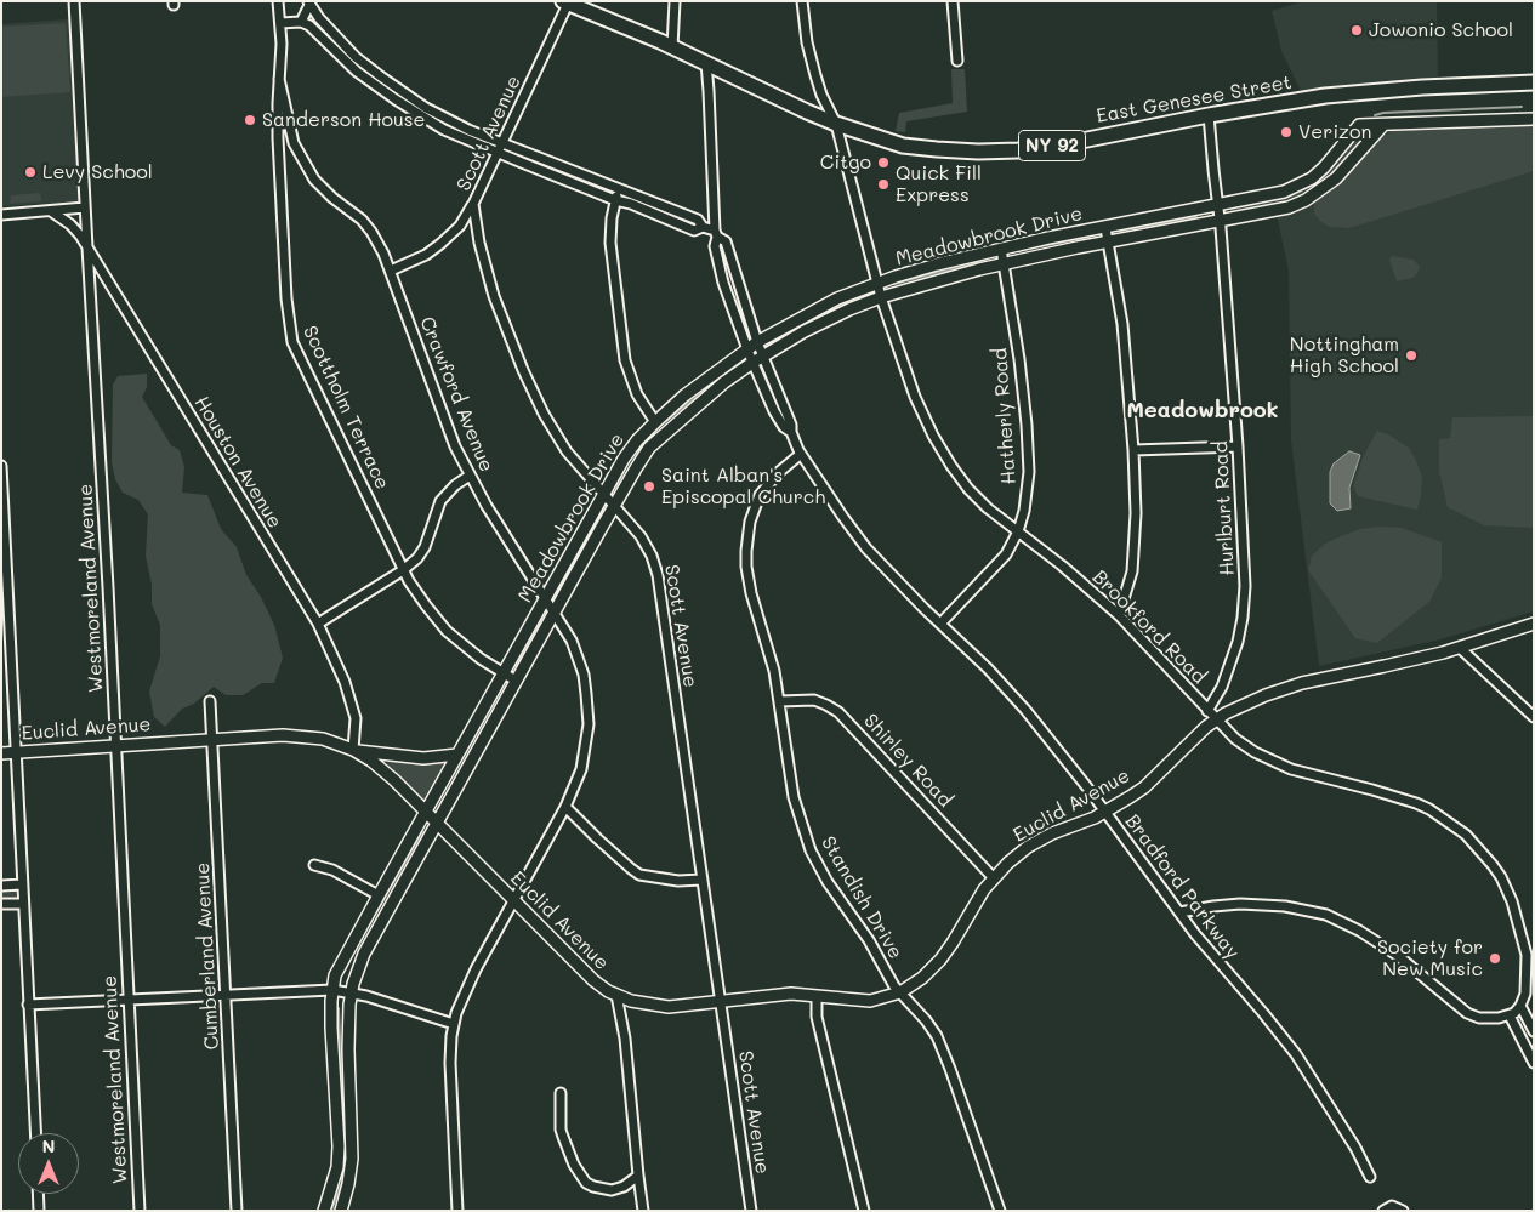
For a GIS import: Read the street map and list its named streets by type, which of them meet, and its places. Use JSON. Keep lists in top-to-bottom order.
{
  "streets": {
    "main road": ["East Genesee Street", "NY 92"],
    "street": [
      "Scott Avenue",
      "Meadowbrook Drive",
      "Crawford Avenue",
      "Scottholm Terrace",
      "Hatherly Road",
      "Houston Avenue",
      "Hurlburt Road",
      "Westmoreland Avenue",
      "Brookford Road",
      "Euclid Avenue",
      "Shirley Road",
      "Bradford Parkway",
      "Standish Drive",
      "Cumberland Avenue"
    ]
  },
  "crossings": [
    ["East Genesee Street", "Scott Avenue"],
    ["East Genesee Street", "Hurlburt Road"],
    ["East Genesee Street", "Brookford Road"],
    ["East Genesee Street", "Bradford Parkway"],
    ["Scott Avenue", "Meadowbrook Drive"],
    ["Scott Avenue", "Euclid Avenue"],
    ["Meadowbrook Drive", "Crawford Avenue"],
    ["Meadowbrook Drive", "Scottholm Terrace"],
    ["Meadowbrook Drive", "Hatherly Road"],
    ["Meadowbrook Drive", "Hurlburt Road"],
    ["Meadowbrook Drive", "Brookford Road"],
    ["Meadowbrook Drive", "Euclid Avenue"],
    ["Meadowbrook Drive", "Bradford Parkway"],
    ["Crawford Avenue", "Scottholm Terrace"],
    ["Crawford Avenue", "Euclid Avenue"],
    ["Hatherly Road", "Brookford Road"],
    ["Hatherly Road", "Bradford Parkway"],
    ["Houston Avenue", "Westmoreland Avenue"],
    ["Houston Avenue", "Euclid Avenue"],
    ["Hurlburt Road", "Brookford Road"],
    ["Hurlburt Road", "Euclid Avenue"],
    ["Westmoreland Avenue", "Euclid Avenue"],
    ["Brookford Road", "Euclid Avenue"],
    ["Euclid Avenue", "Shirley Road"],
    ["Euclid Avenue", "Bradford Parkway"],
    ["Euclid Avenue", "Standish Drive"],
    ["Euclid Avenue", "Cumberland Avenue"],
    ["Shirley Road", "Standish Drive"],
    ["Bradford Parkway", "Standish Drive"]
  ],
  "districts": ["Meadowbrook"],
  "places": [
    "Jowonio School",
    "Sanderson House",
    "Verizon",
    "Citgo",
    "Levy School",
    "Quick Fill Express",
    "Nottingham High School",
    "Saint Alban's Episcopal Church",
    "Society for New Music"
  ],
  "north": "top"
}
